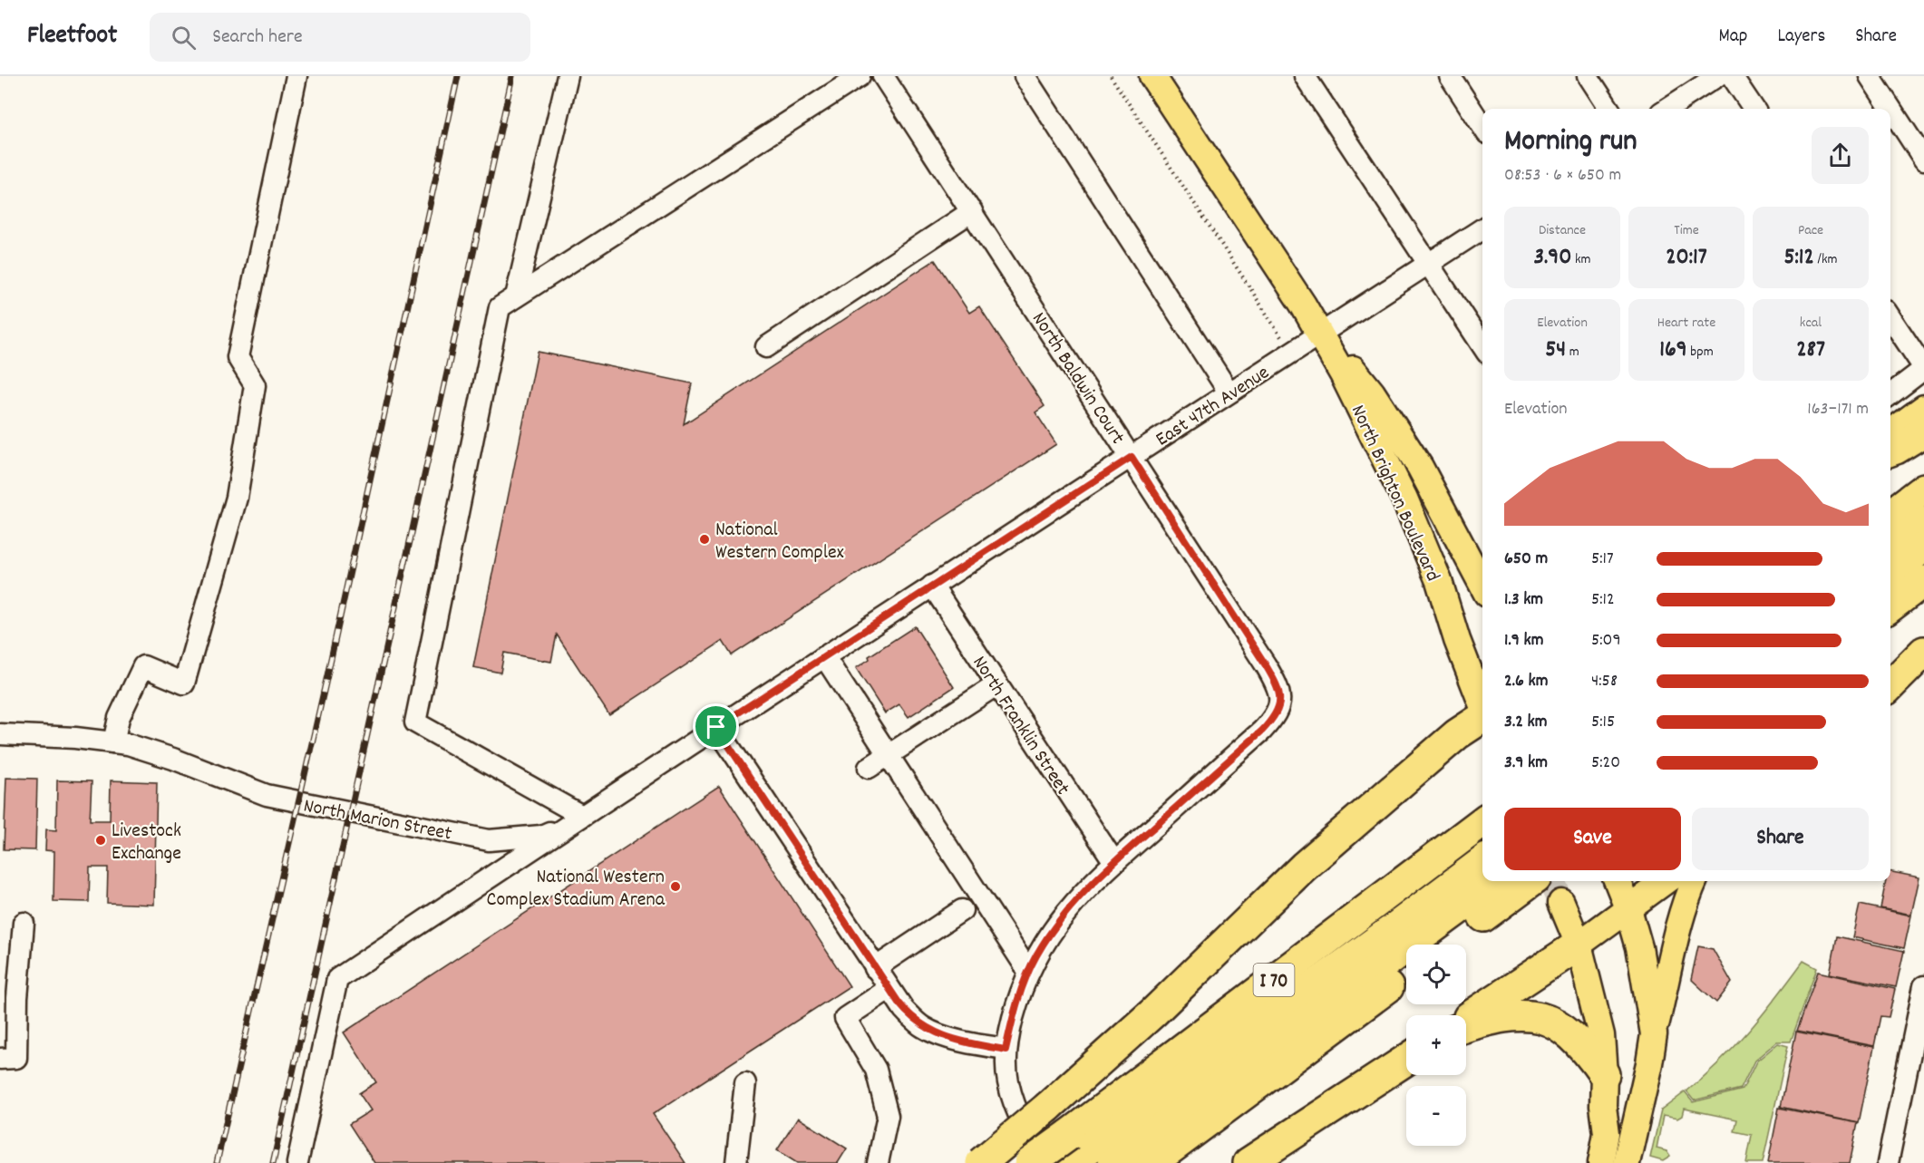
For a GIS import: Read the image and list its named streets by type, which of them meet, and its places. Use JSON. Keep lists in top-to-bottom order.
{
  "streets": {
    "highway": ["I 70"],
    "main road": ["North Brighton Boulevard"],
    "street": [
      "North Baldwin Court",
      "East 47th Avenue",
      "North Franklin Street",
      "North Marion Street"
    ]
  },
  "crossings": [
    ["North Baldwin Court", "East 47th Avenue"],
    ["North Baldwin Court", "North Franklin Street"],
    ["East 47th Avenue", "North Brighton Boulevard"],
    ["East 47th Avenue", "North Franklin Street"],
    ["East 47th Avenue", "North Marion Street"]
  ],
  "places": ["National Western Complex", "Livestock Exchange", "National Western Complex Stadium Arena"],
  "page": {
    "header": "Fleetfoot",
    "search": "Search here",
    "nav": ["Map", "Layers", "Share"],
    "heading": ["Morning run", "08:53 · 6 × 650 m"],
    "stats": [
      ["Distance", "3.90 km"],
      ["Time", "20:17"],
      ["Pace", "5:12 /km"],
      ["Elevation", "54 m"],
      ["Heart rate", "169 bpm"],
      ["kcal", "287"]
    ],
    "chart": ["Elevation", "163–171 m"],
    "list": [
      {
        "name": "650 m",
        "note": "5:17"
      },
      {
        "name": "1.3 km",
        "note": "5:12"
      },
      {
        "name": "1.9 km",
        "note": "5:09"
      },
      {
        "name": "2.6 km",
        "note": "4:58"
      },
      {
        "name": "3.2 km",
        "note": "5:15"
      },
      {
        "name": "3.9 km",
        "note": "5:20"
      }
    ],
    "buttons": ["Save", "Share"],
    "map_buttons": ["+", "−"]
  }
}
